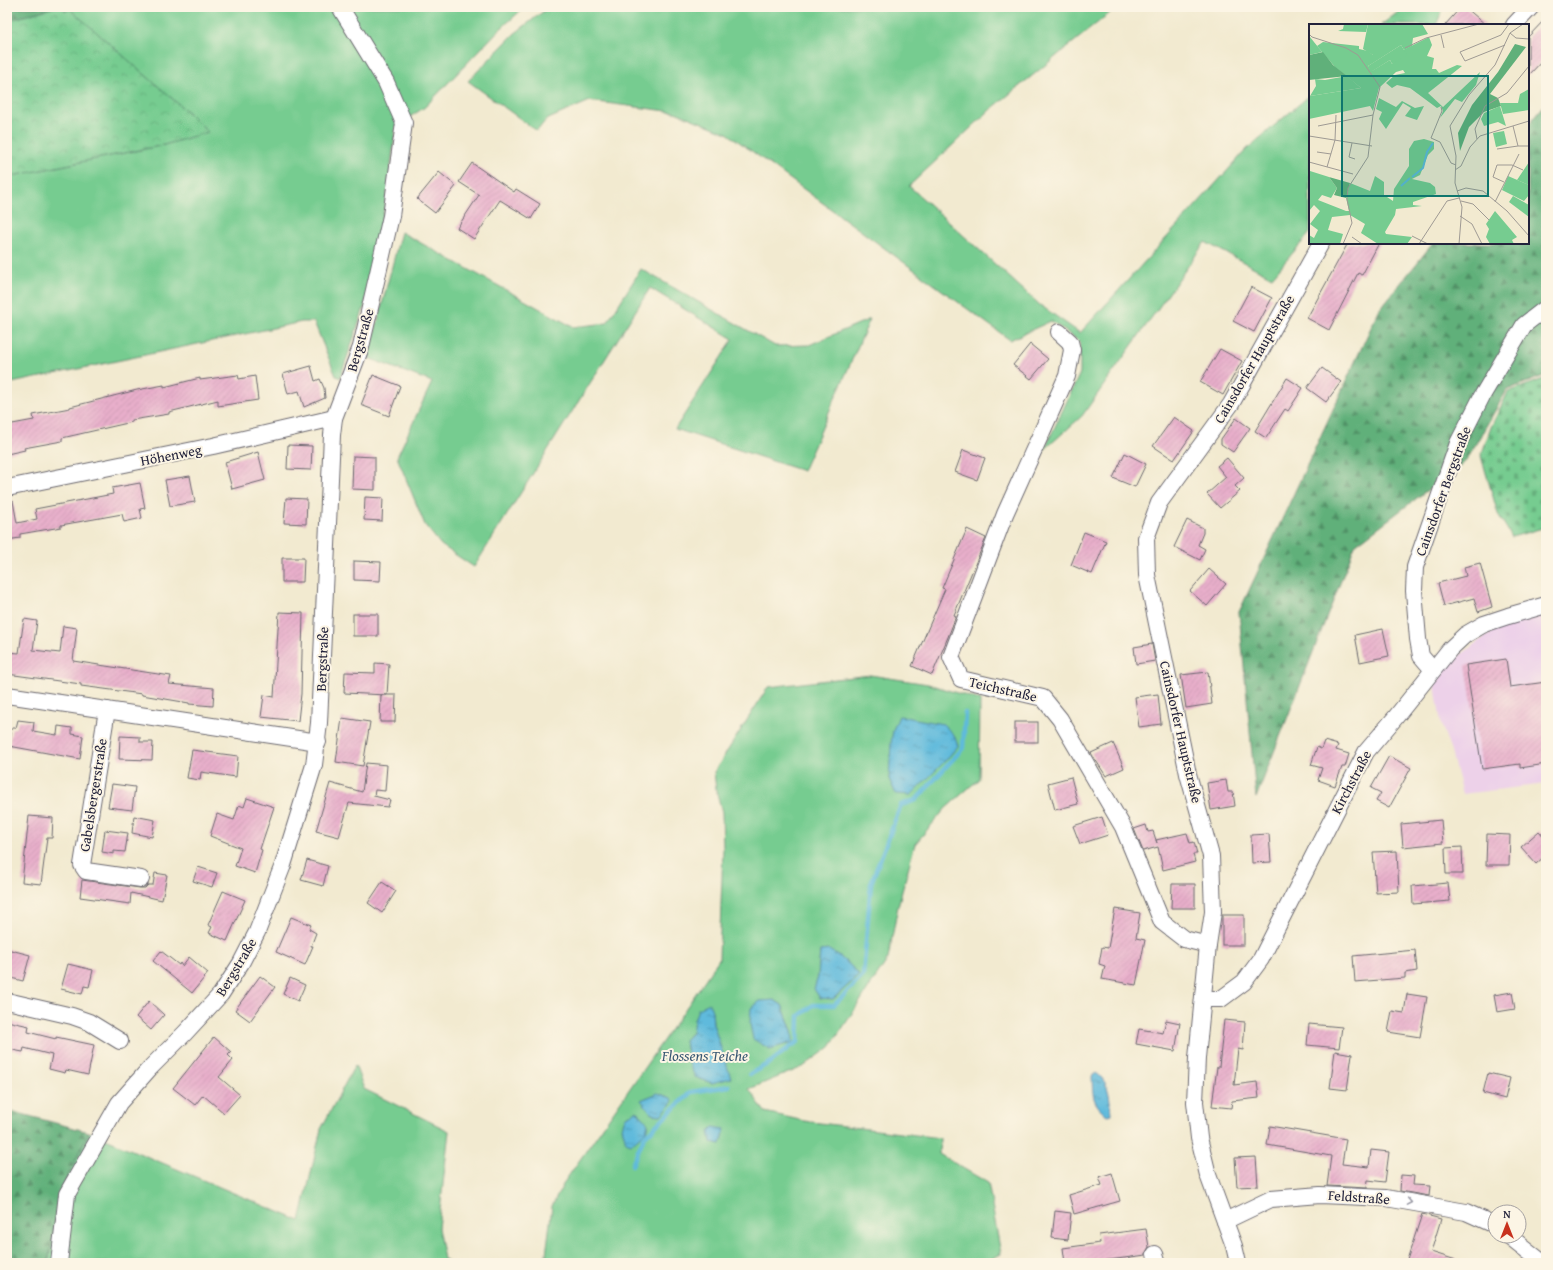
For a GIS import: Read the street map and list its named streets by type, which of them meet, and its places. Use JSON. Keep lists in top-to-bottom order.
{
  "streets": {
    "street": [
      "Bergstraße",
      "Cainsdorfer Hauptstraße",
      "Höhenweg",
      "Cainsdorfer Bergstraße",
      "Teichstraße",
      "Kirchstraße",
      "Gabelsbergerstraße",
      "Feldstraße"
    ]
  },
  "crossings": [
    ["Bergstraße", "Höhenweg"],
    ["Cainsdorfer Hauptstraße", "Teichstraße"],
    ["Cainsdorfer Hauptstraße", "Kirchstraße"],
    ["Cainsdorfer Hauptstraße", "Feldstraße"],
    ["Cainsdorfer Bergstraße", "Kirchstraße"]
  ],
  "one_way": ["Feldstraße"],
  "water": ["Flossens Teiche"],
  "north": "top"
}
